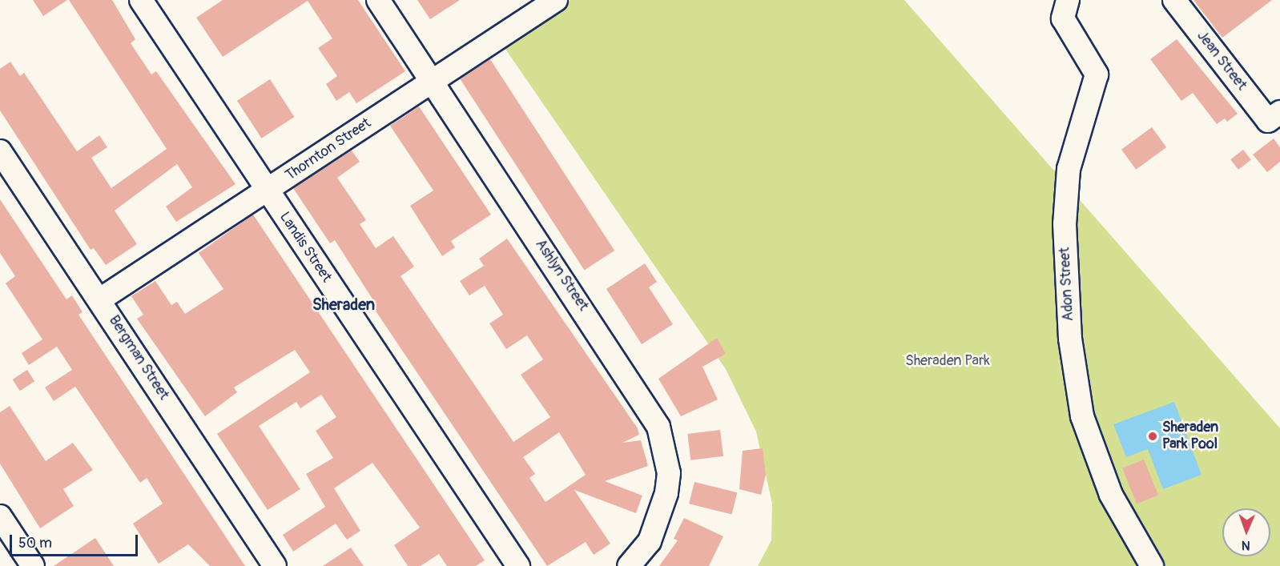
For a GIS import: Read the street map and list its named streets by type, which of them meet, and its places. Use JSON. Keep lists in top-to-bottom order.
{
  "streets": {
    "street": [
      "Jean Street",
      "Thornton Street",
      "Landis Street",
      "Ashlyn Street",
      "Adon Street",
      "Bergman Street"
    ]
  },
  "crossings": [
    ["Thornton Street", "Landis Street"],
    ["Thornton Street", "Ashlyn Street"],
    ["Thornton Street", "Bergman Street"]
  ],
  "districts": ["Sheraden"],
  "parks": ["Sheraden Park"],
  "places": ["Sheraden Park Pool"],
  "scale_bar": "50 m",
  "north": "bottom"
}
